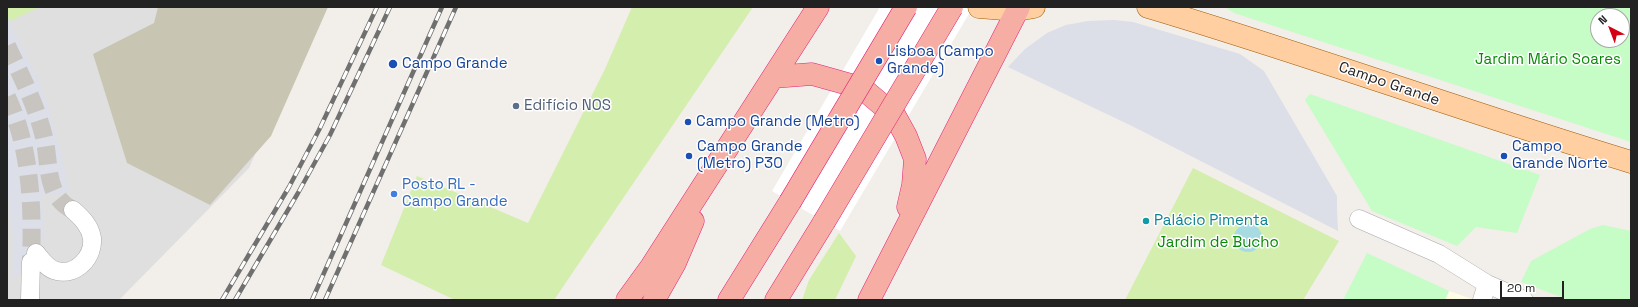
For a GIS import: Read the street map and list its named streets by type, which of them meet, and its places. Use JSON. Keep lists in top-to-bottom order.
{
  "streets": {
    "main road": ["Campo Grande"]
  },
  "parks": ["Jardim Mário Soares", "Jardim de Bucho"],
  "places": [
    "Lisboa (Campo Grande)",
    "Campo Grande",
    "Edifício NOS",
    "Campo Grande (Metro)",
    "Campo Grande (Metro) P30",
    "Campo Grande Norte",
    "Posto RL - Campo Grande",
    "Palácio Pimenta"
  ],
  "scale_bar": "20 m",
  "north": "top left"
}
